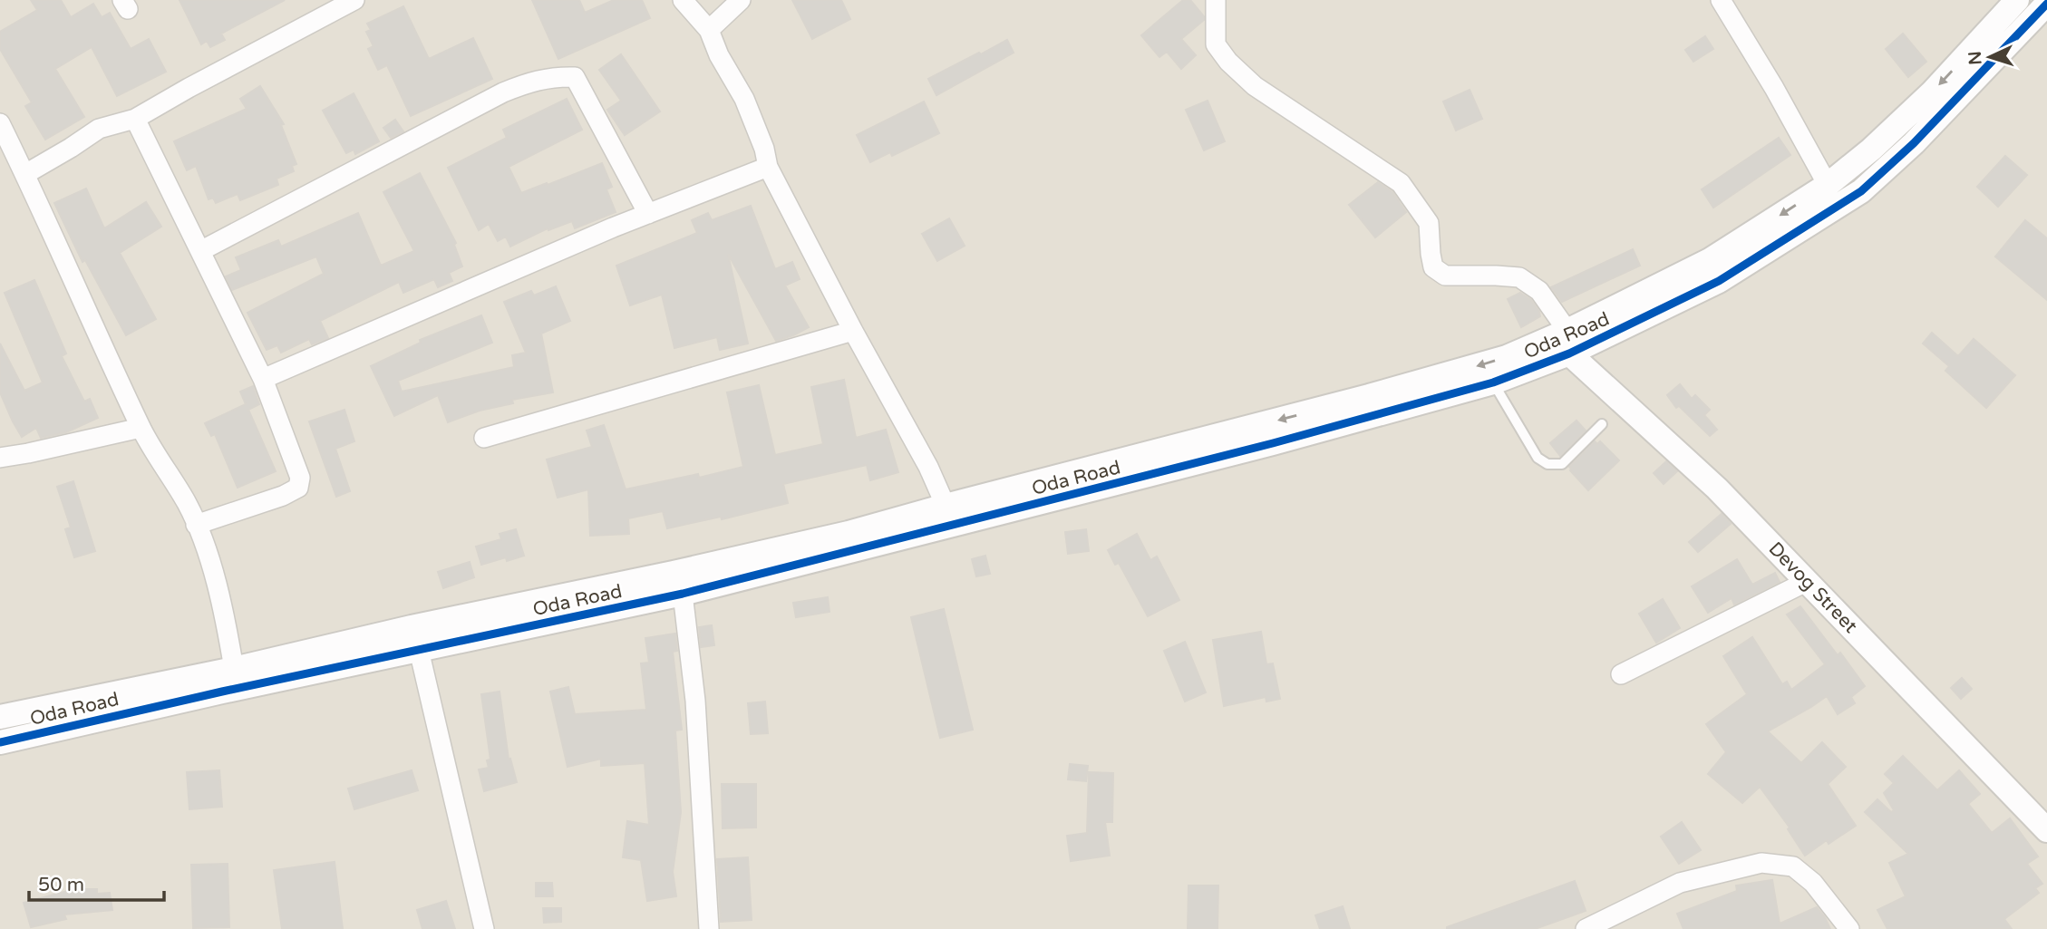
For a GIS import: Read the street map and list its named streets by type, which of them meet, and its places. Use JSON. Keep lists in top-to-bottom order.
{
  "streets": {
    "street": ["Oda Road", "Devog Street"]
  },
  "crossings": [
    ["Oda Road", "Devog Street"]
  ],
  "scale_bar": "50 m",
  "north": "left"
}
